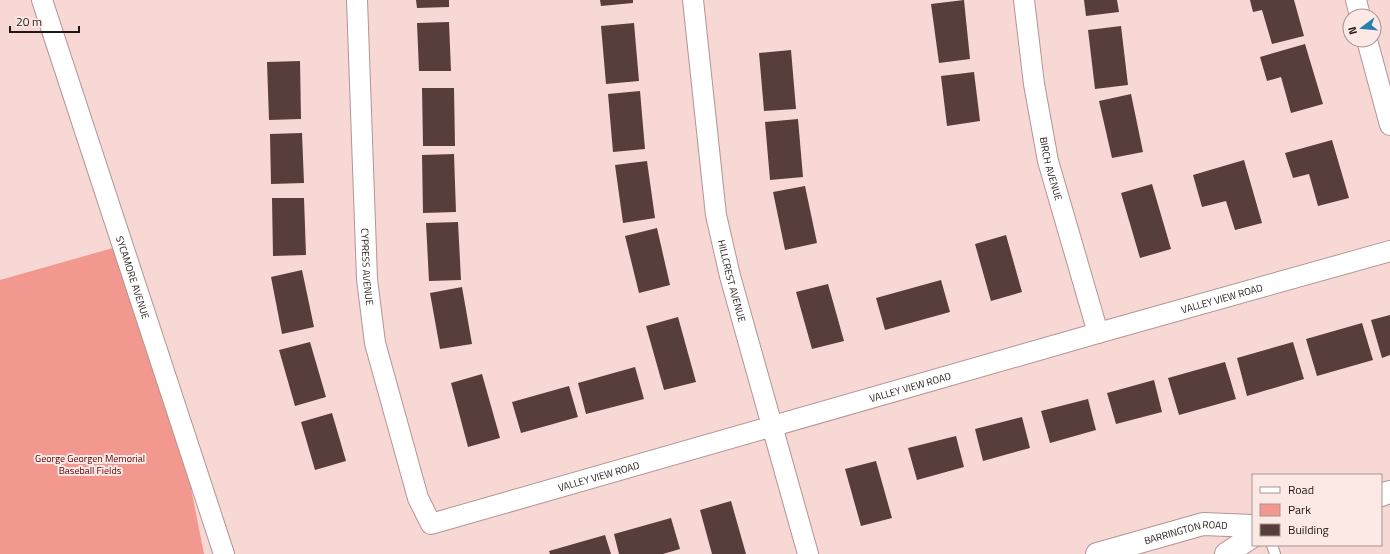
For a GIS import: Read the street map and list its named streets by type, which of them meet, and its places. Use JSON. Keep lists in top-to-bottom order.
{
  "streets": {
    "main road": ["BARRINGTON ROAD"],
    "street": [
      "BIRCH AVENUE",
      "CYPRESS AVENUE",
      "SYCAMORE AVENUE",
      "HILLCREST AVENUE",
      "VALLEY VIEW ROAD"
    ]
  },
  "crossings": [
    ["BIRCH AVENUE", "VALLEY VIEW ROAD"],
    ["CYPRESS AVENUE", "VALLEY VIEW ROAD"],
    ["HILLCREST AVENUE", "VALLEY VIEW ROAD"]
  ],
  "parks": ["George Georgen Memorial Baseball Fields"],
  "legend": ["Road", "Park", "Building"],
  "scale_bar": "20 m",
  "north": "left"
}
